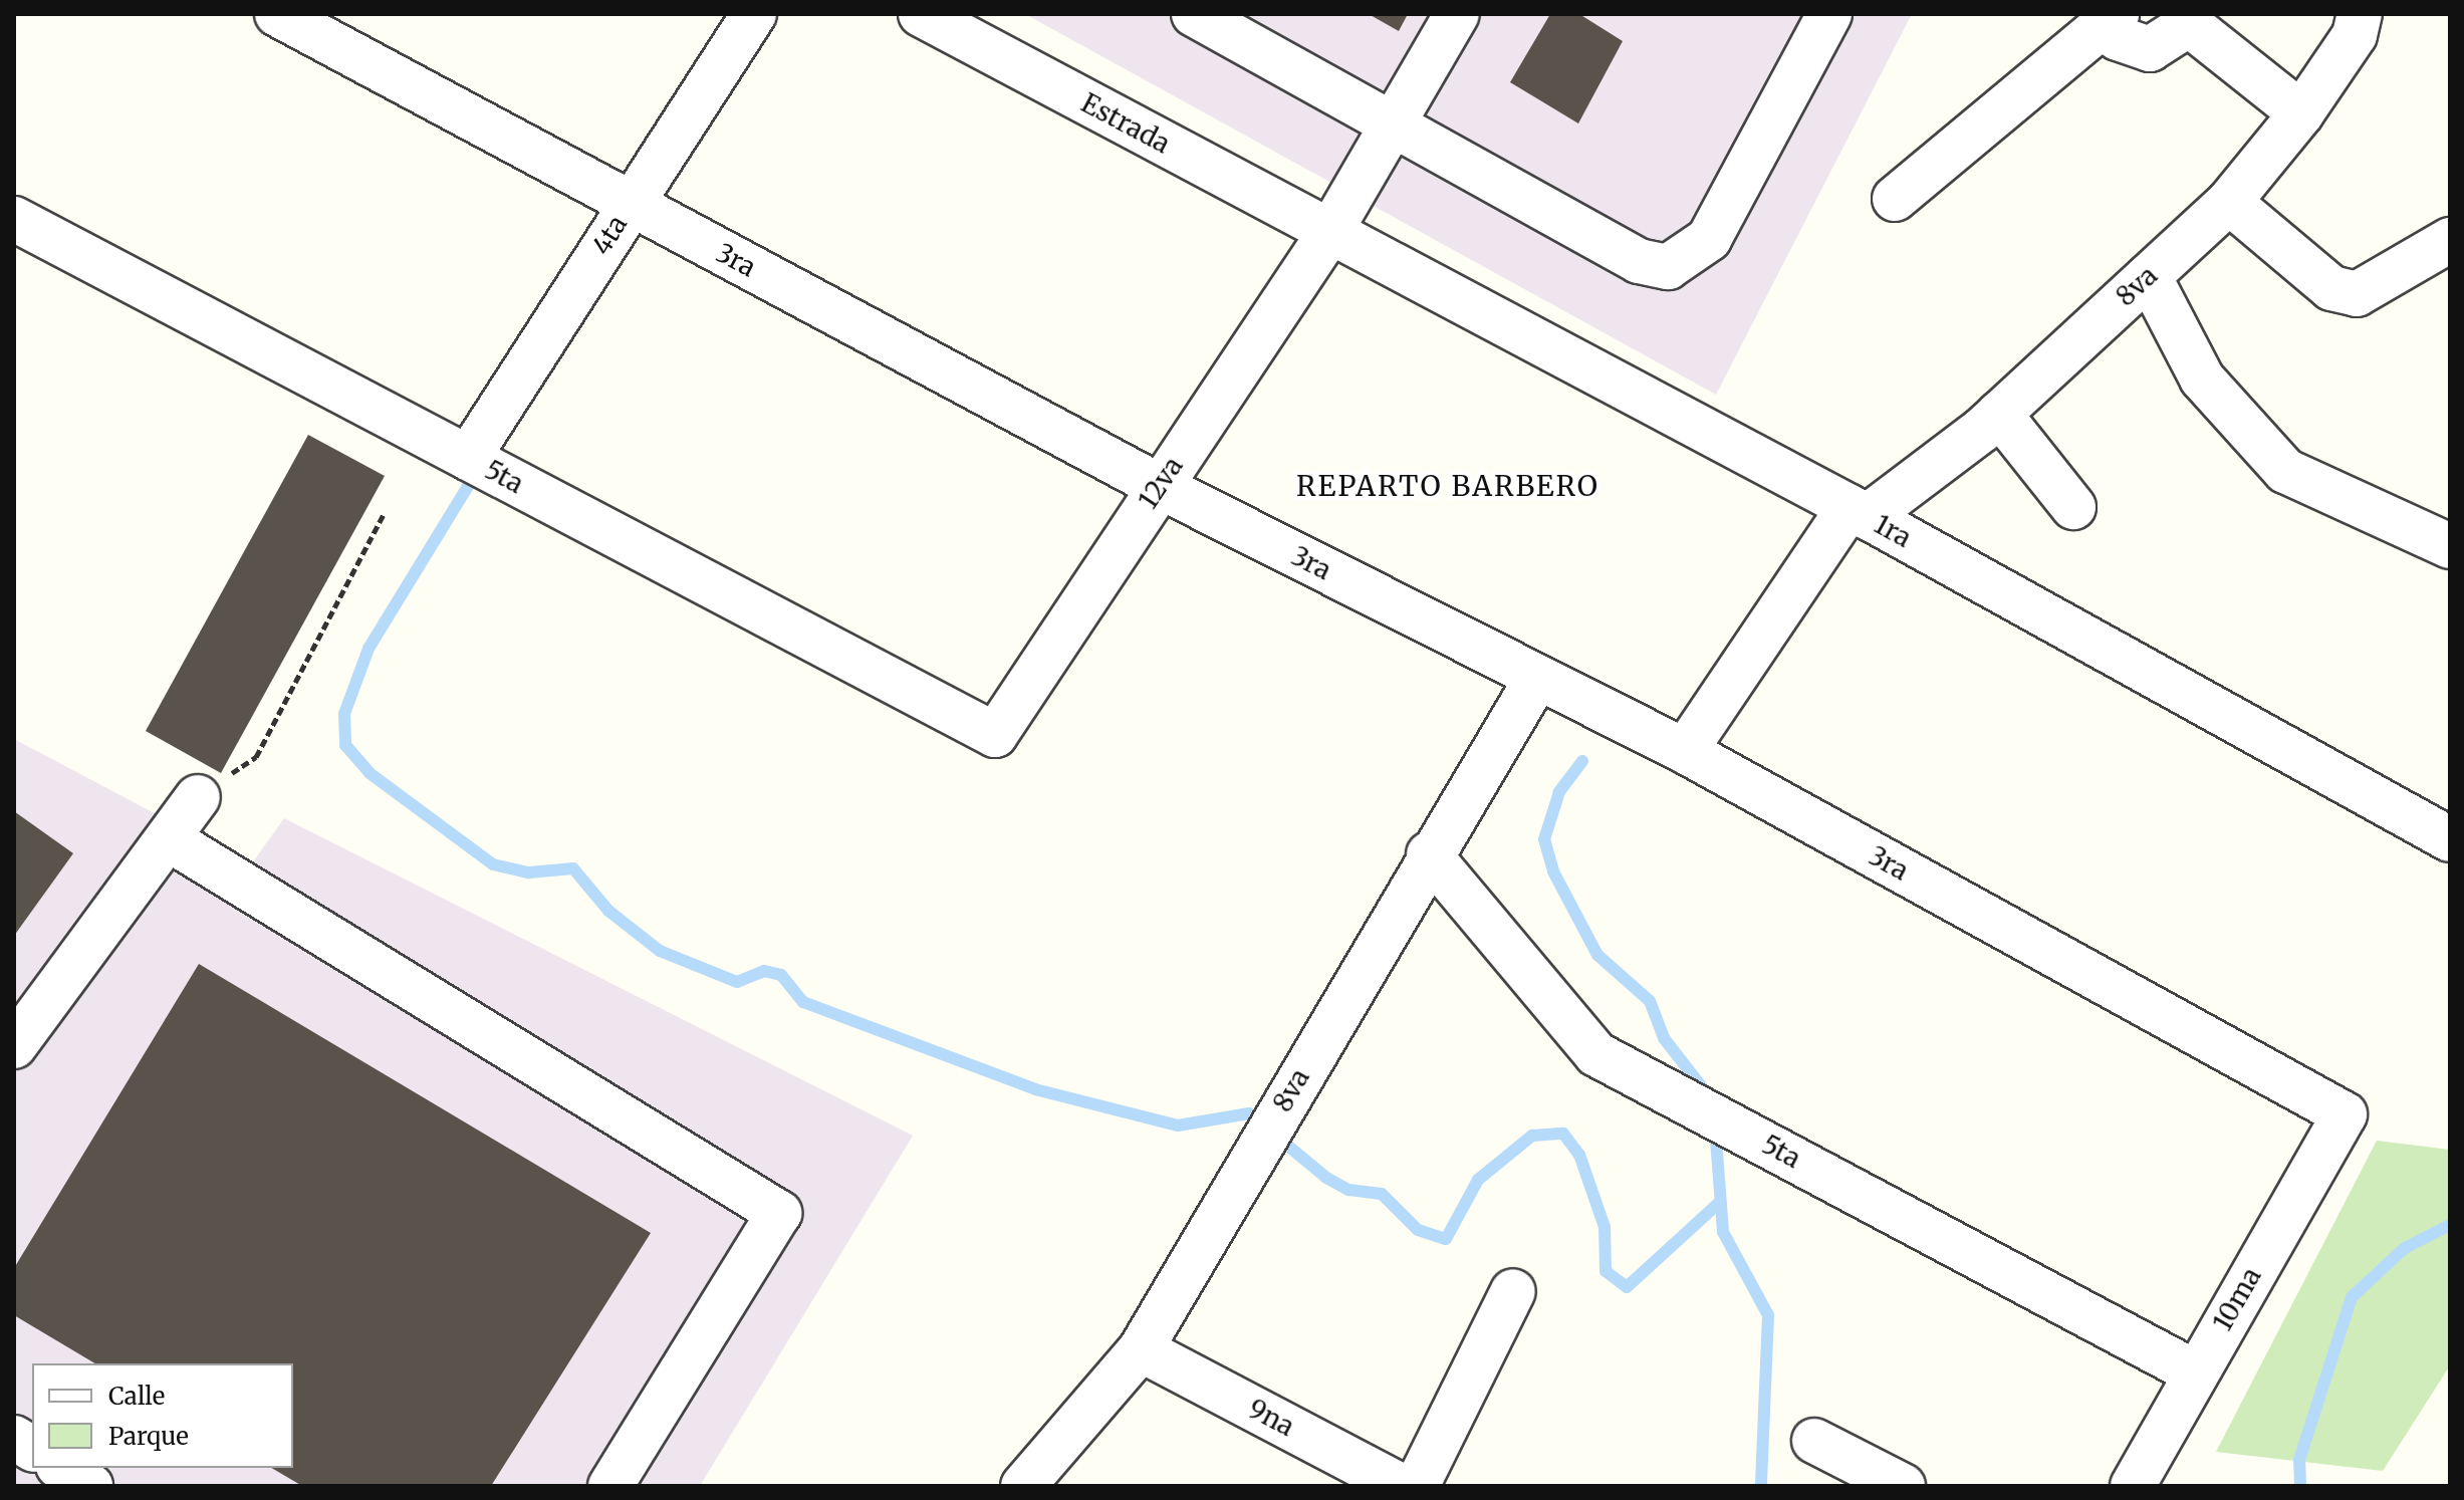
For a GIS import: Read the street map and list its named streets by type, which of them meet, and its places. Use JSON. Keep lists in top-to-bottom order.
{
  "streets": {
    "street": [
      "Estrada",
      "4ta",
      "3ra",
      "8va",
      "5ta",
      "12va",
      "1ra",
      "10ma",
      "9na"
    ]
  },
  "crossings": [
    ["Estrada", "12va"],
    ["Estrada", "1ra"],
    ["4ta", "3ra"],
    ["4ta", "5ta"],
    ["3ra", "8va"],
    ["3ra", "12va"],
    ["3ra", "10ma"],
    ["8va", "5ta"],
    ["8va", "1ra"],
    ["8va", "9na"],
    ["5ta", "12va"],
    ["5ta", "10ma"],
    ["12va", "1ra"]
  ],
  "districts": ["REPARTO BARBERO"],
  "legend": ["Calle", "Parque"]
}
